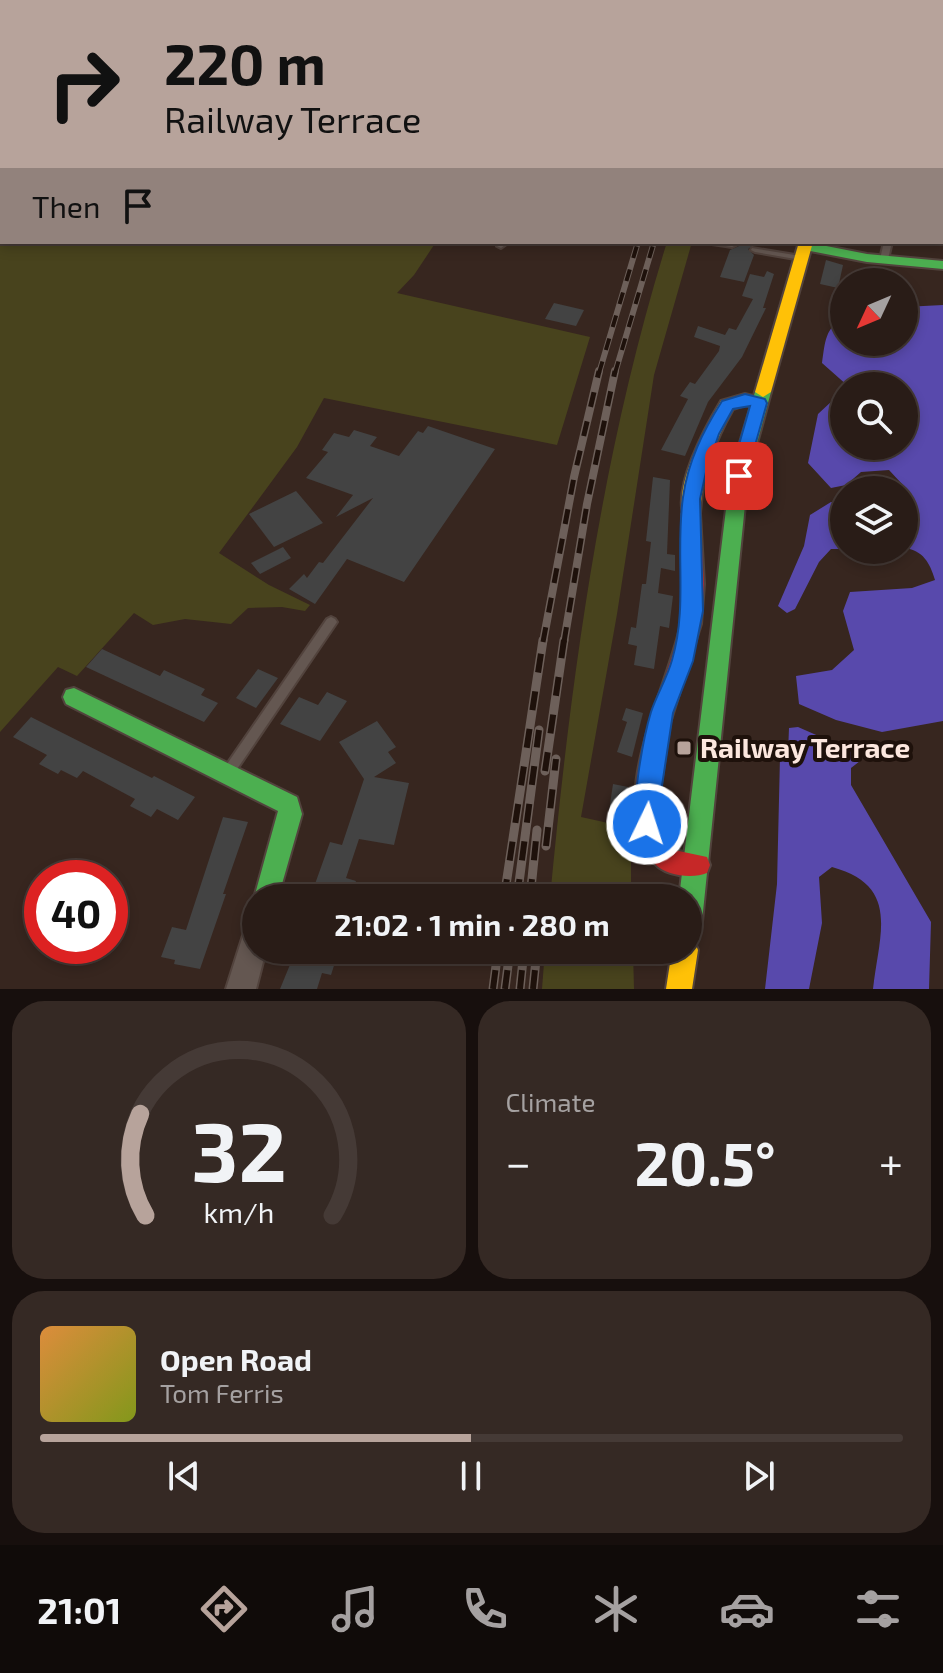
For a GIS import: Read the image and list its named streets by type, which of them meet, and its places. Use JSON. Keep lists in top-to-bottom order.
{
  "places": {
    "transit": ["Railway Terrace"]
  },
  "north": "bottom left",
  "page": {
    "turn": ["220 m", "Railway Terrace"],
    "then": "Then",
    "limit": "40",
    "trip": "21:02 · 1 min · 280 m",
    "tile": "Climate",
    "heat": ["−", "20.5°", "+"],
    "song": ["Open Road", "Tom Ferris"],
    "tabs": "21:01",
    "gauge": ["32", "km/h"]
  }
}
